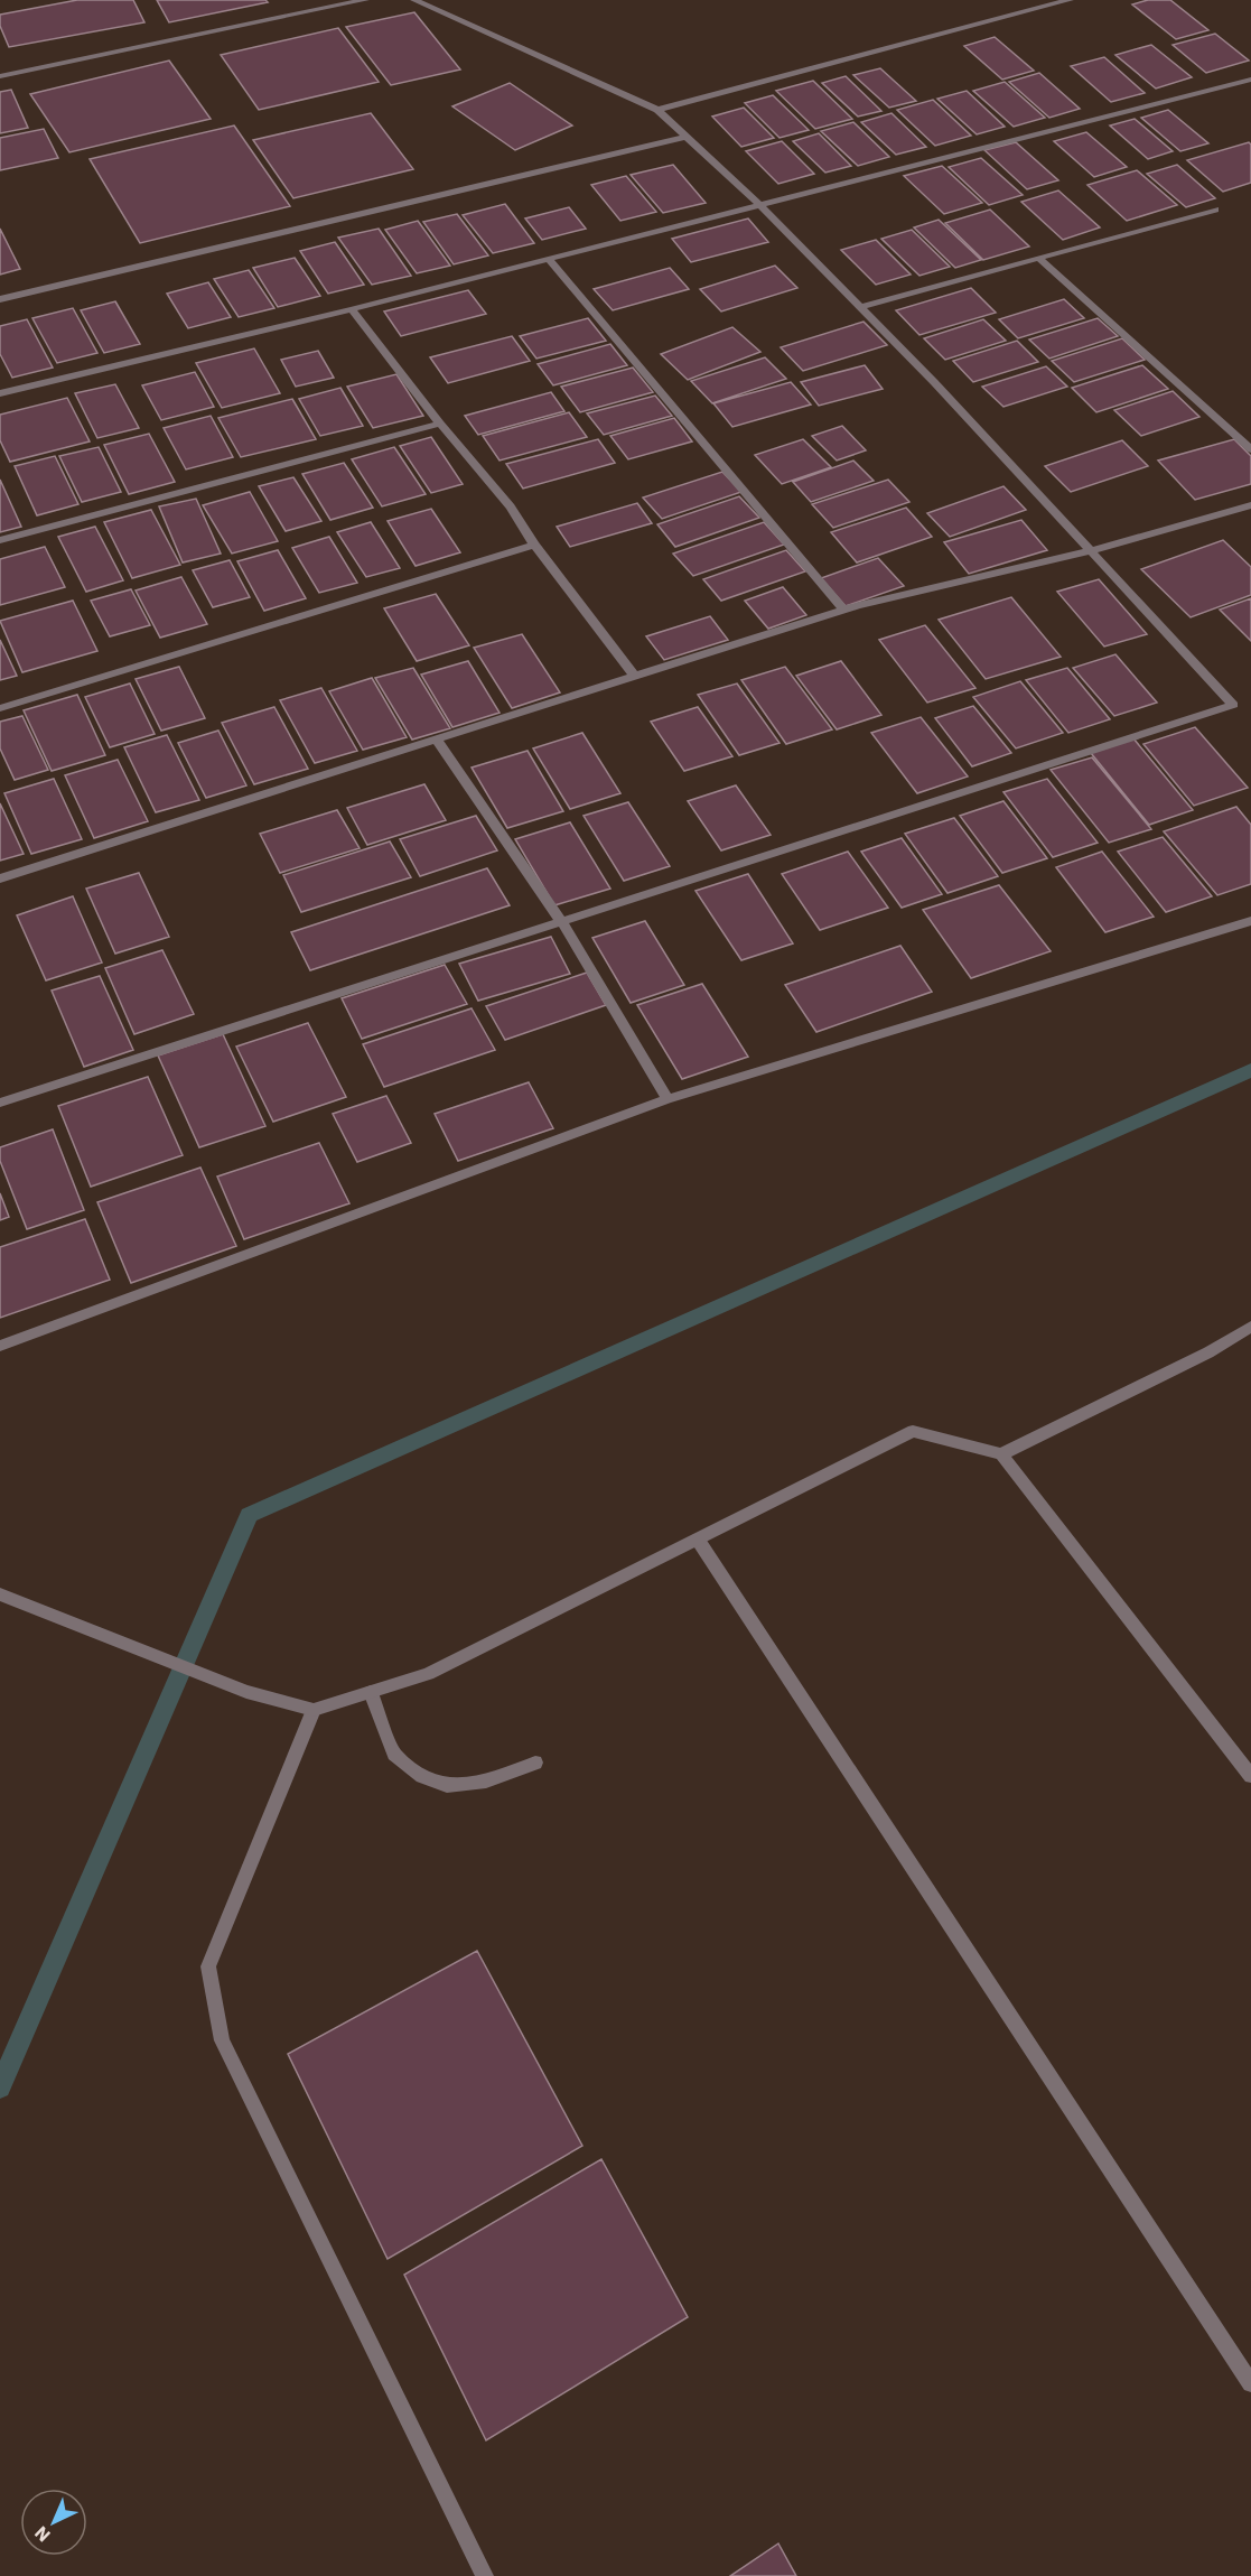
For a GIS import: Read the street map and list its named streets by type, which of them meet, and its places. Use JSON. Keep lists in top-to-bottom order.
{
  "north": "bottom left"
}
